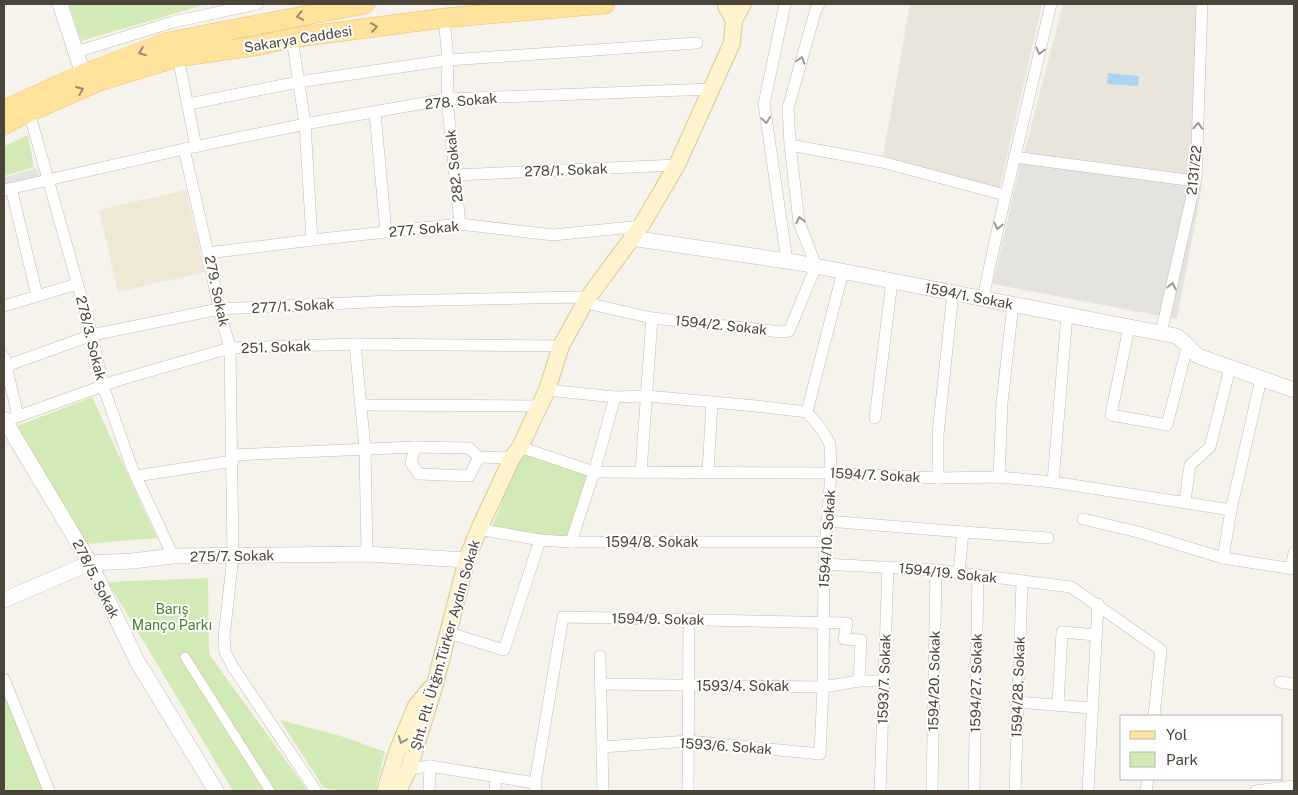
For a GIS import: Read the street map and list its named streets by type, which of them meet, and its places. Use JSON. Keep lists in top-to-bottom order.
{
  "streets": {
    "main road": ["Sakarya Caddesi", "Şht. Plt. Ütğm.Türker Aydın Sokak"],
    "street": [
      "278. Sokak",
      "282. Sokak",
      "278/1. Sokak",
      "2131/22",
      "277. Sokak",
      "279. Sokak",
      "1594/1. Sokak",
      "277/1. Sokak",
      "1594/2. Sokak",
      "278/3. Sokak",
      "251. Sokak",
      "1594/7. Sokak",
      "1594/10. Sokak",
      "1594/8. Sokak",
      "275/7. Sokak",
      "1594/19. Sokak",
      "278/5. Sokak",
      "1594/9. Sokak",
      "1593/7. Sokak",
      "1594/20. Sokak",
      "1594/27. Sokak",
      "1593/4. Sokak",
      "1594/28. Sokak",
      "1593/6. Sokak"
    ]
  },
  "crossings": [
    ["Sakarya Caddesi", "282. Sokak"],
    ["Sakarya Caddesi", "279. Sokak"],
    ["Sakarya Caddesi", "278/3. Sokak"],
    ["278. Sokak", "282. Sokak"],
    ["278. Sokak", "279. Sokak"],
    ["278. Sokak", "278/3. Sokak"],
    ["278. Sokak", "Şht. Plt. Ütğm.Türker Aydın Sokak"],
    ["282. Sokak", "278/1. Sokak"],
    ["282. Sokak", "277. Sokak"],
    ["278/1. Sokak", "Şht. Plt. Ütğm.Türker Aydın Sokak"],
    ["2131/22", "1594/1. Sokak"],
    ["277. Sokak", "279. Sokak"],
    ["277. Sokak", "1594/1. Sokak"],
    ["277. Sokak", "Şht. Plt. Ütğm.Türker Aydın Sokak"],
    ["279. Sokak", "277/1. Sokak"],
    ["279. Sokak", "251. Sokak"],
    ["279. Sokak", "275/7. Sokak"],
    ["1594/1. Sokak", "1594/2. Sokak"],
    ["1594/1. Sokak", "Şht. Plt. Ütğm.Türker Aydın Sokak"],
    ["277/1. Sokak", "1594/2. Sokak"],
    ["277/1. Sokak", "278/3. Sokak"],
    ["277/1. Sokak", "278/5. Sokak"],
    ["277/1. Sokak", "Şht. Plt. Ütğm.Türker Aydın Sokak"],
    ["1594/2. Sokak", "Şht. Plt. Ütğm.Türker Aydın Sokak"],
    ["278/3. Sokak", "251. Sokak"],
    ["278/3. Sokak", "275/7. Sokak"],
    ["251. Sokak", "278/5. Sokak"],
    ["251. Sokak", "Şht. Plt. Ütğm.Türker Aydın Sokak"],
    ["1594/7. Sokak", "1594/10. Sokak"],
    ["1594/7. Sokak", "Şht. Plt. Ütğm.Türker Aydın Sokak"],
    ["1594/10. Sokak", "1594/8. Sokak"],
    ["1594/10. Sokak", "1594/19. Sokak"],
    ["1594/10. Sokak", "1594/9. Sokak"],
    ["1594/10. Sokak", "1593/4. Sokak"],
    ["1594/10. Sokak", "1593/6. Sokak"],
    ["1594/8. Sokak", "Şht. Plt. Ütğm.Türker Aydın Sokak"],
    ["275/7. Sokak", "278/5. Sokak"],
    ["275/7. Sokak", "Şht. Plt. Ütğm.Türker Aydın Sokak"],
    ["1594/19. Sokak", "1593/7. Sokak"],
    ["1594/19. Sokak", "1594/20. Sokak"],
    ["1594/19. Sokak", "1594/27. Sokak"],
    ["1594/19. Sokak", "1594/28. Sokak"],
    ["1594/9. Sokak", "1593/4. Sokak"],
    ["1593/7. Sokak", "1593/4. Sokak"]
  ],
  "one_way": ["2131/22"],
  "parks": ["Barış Manço Parkı"],
  "legend": ["Yol", "Park"]
}
